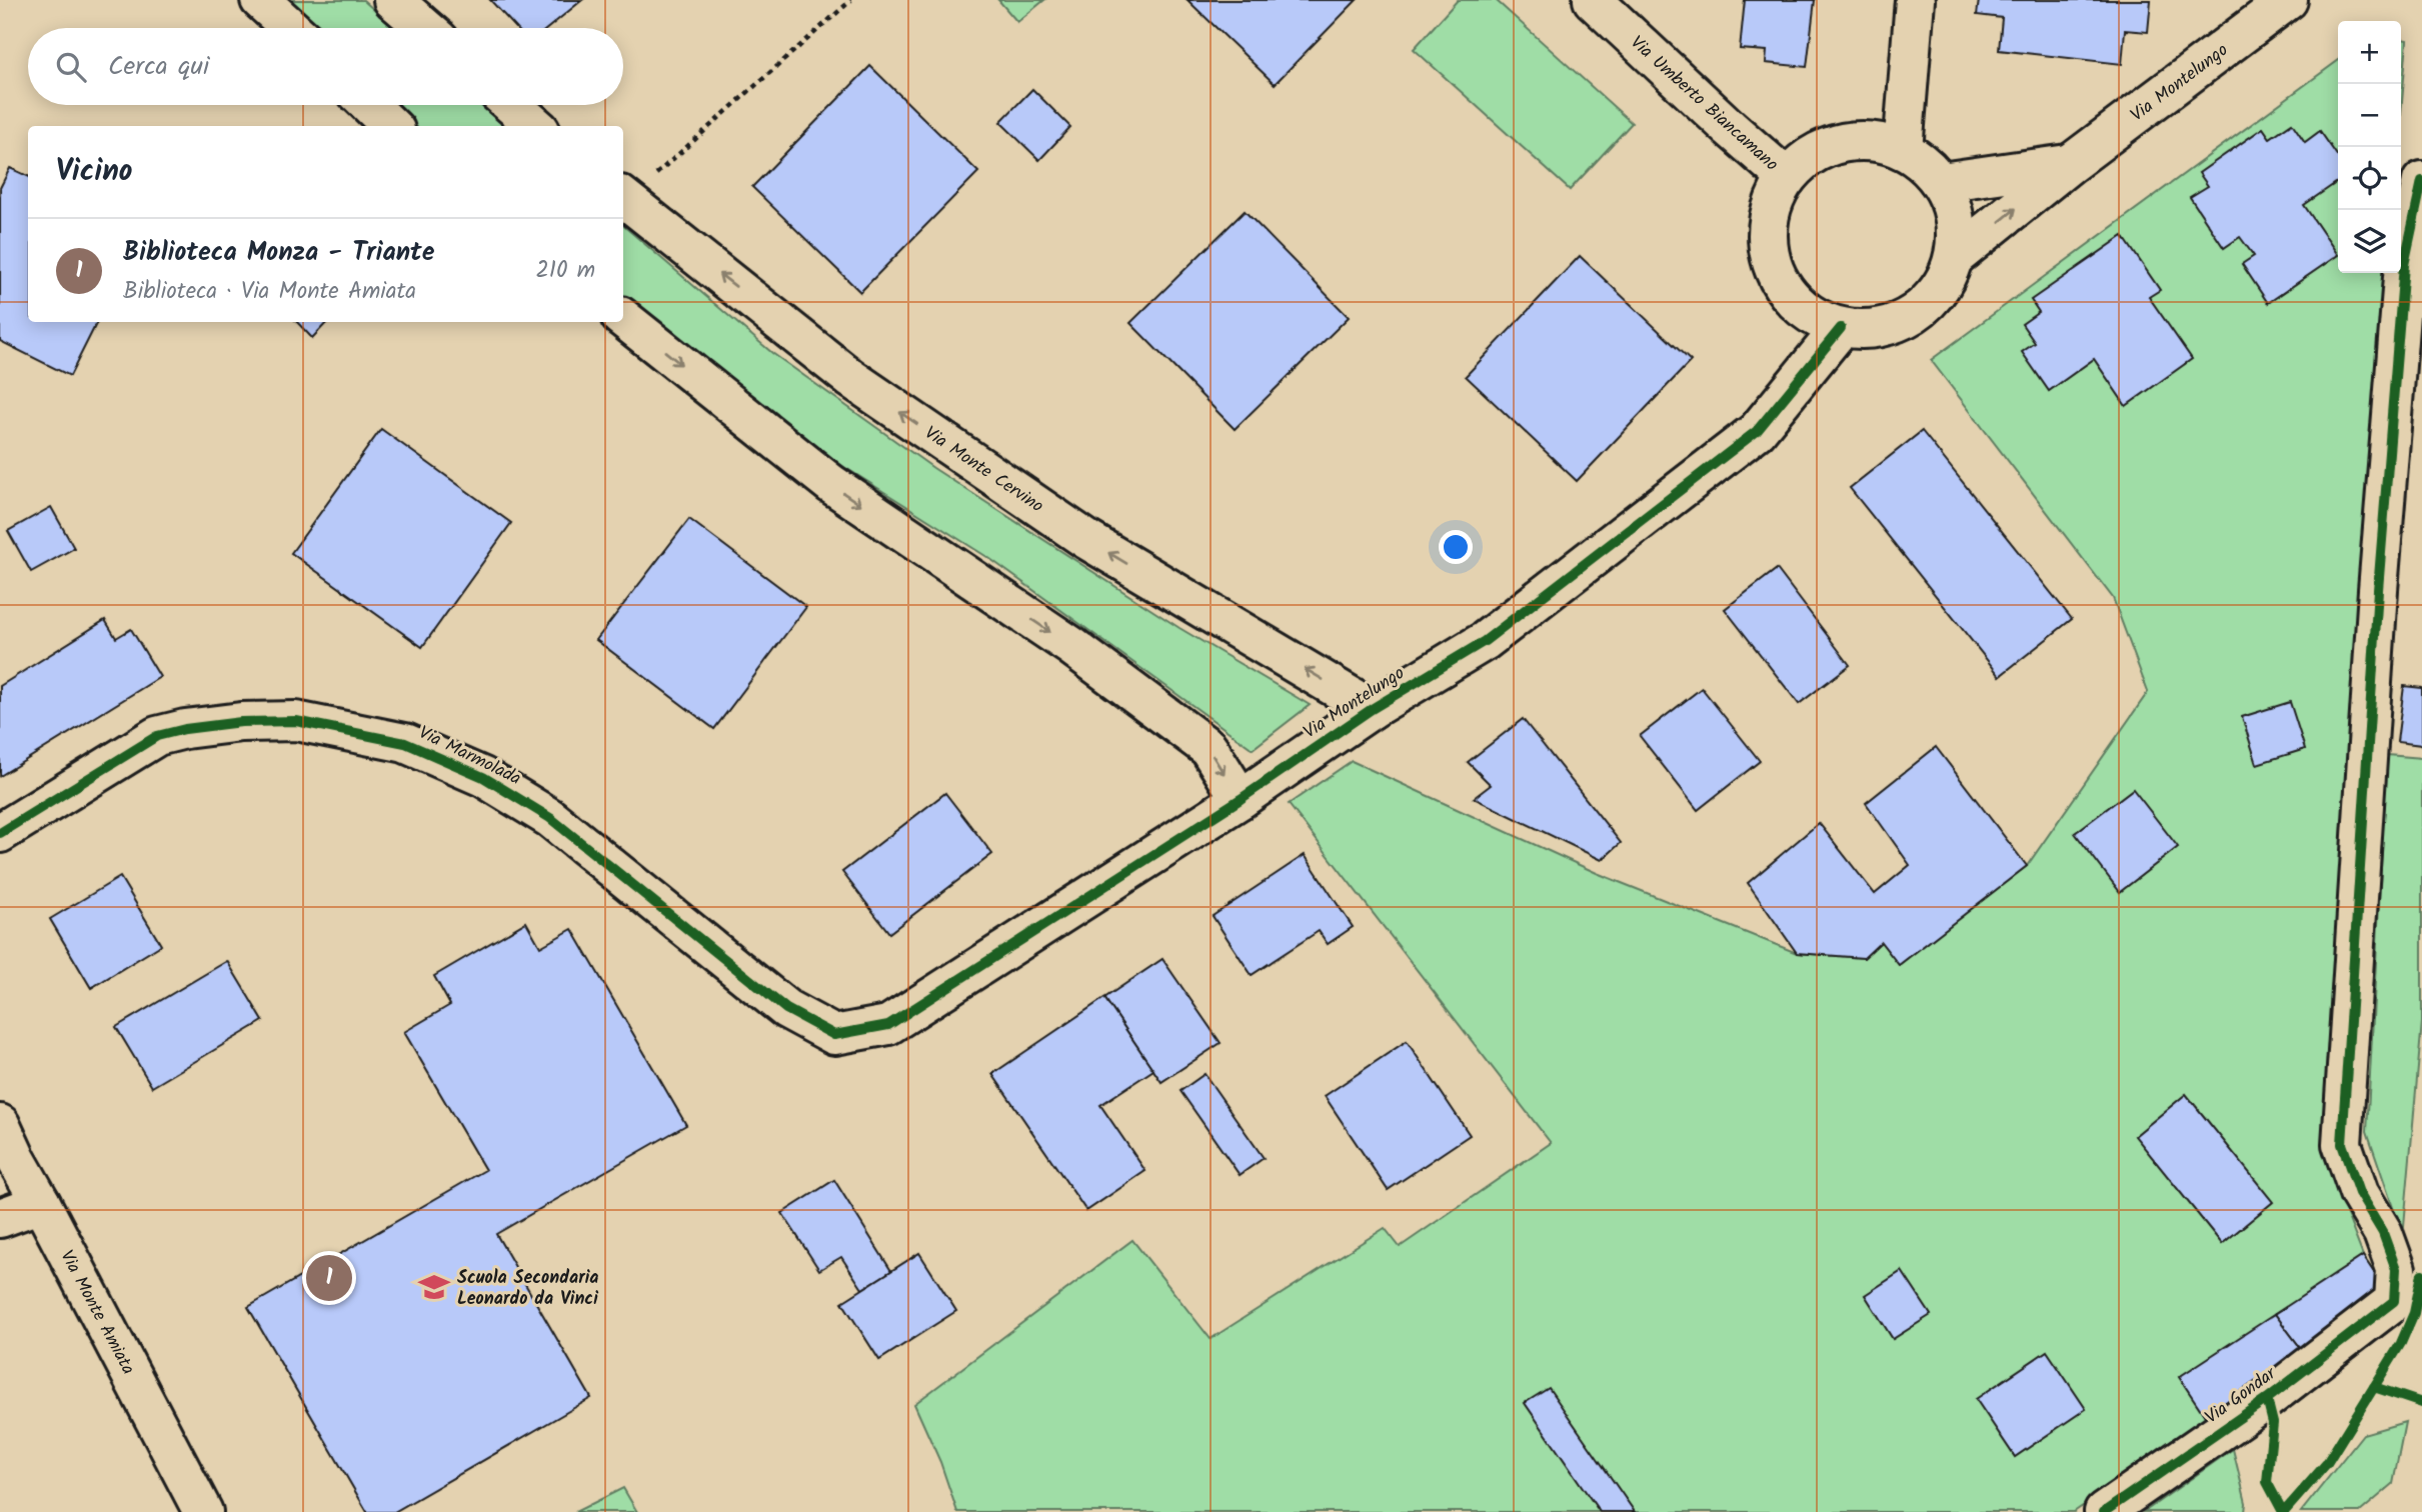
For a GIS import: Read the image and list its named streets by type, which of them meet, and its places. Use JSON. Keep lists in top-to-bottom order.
{
  "streets": {
    "street": [
      "Via Montelungo",
      "Via Umberto Biancamano",
      "Via Monte Cervino",
      "Via Marmolada",
      "Via Monte Amiata",
      "Via Gondar"
    ]
  },
  "crossings": [
    ["Via Montelungo", "Via Umberto Biancamano"],
    ["Via Montelungo", "Via Monte Cervino"],
    ["Via Montelungo", "Via Marmolada"]
  ],
  "places": {
    "school or university": ["Scuola Secondaria Leonardo da Vinci"]
  },
  "page": {
    "map_buttons": ["+", "−"],
    "search": "Cerca qui",
    "heading": "Vicino",
    "list": [
      {
        "mark": "1",
        "name": "Biblioteca Monza - Triante",
        "note": "Biblioteca · Via Monte Amiata",
        "value": "210 m"
      }
    ],
    "pins": "1"
  }
}
